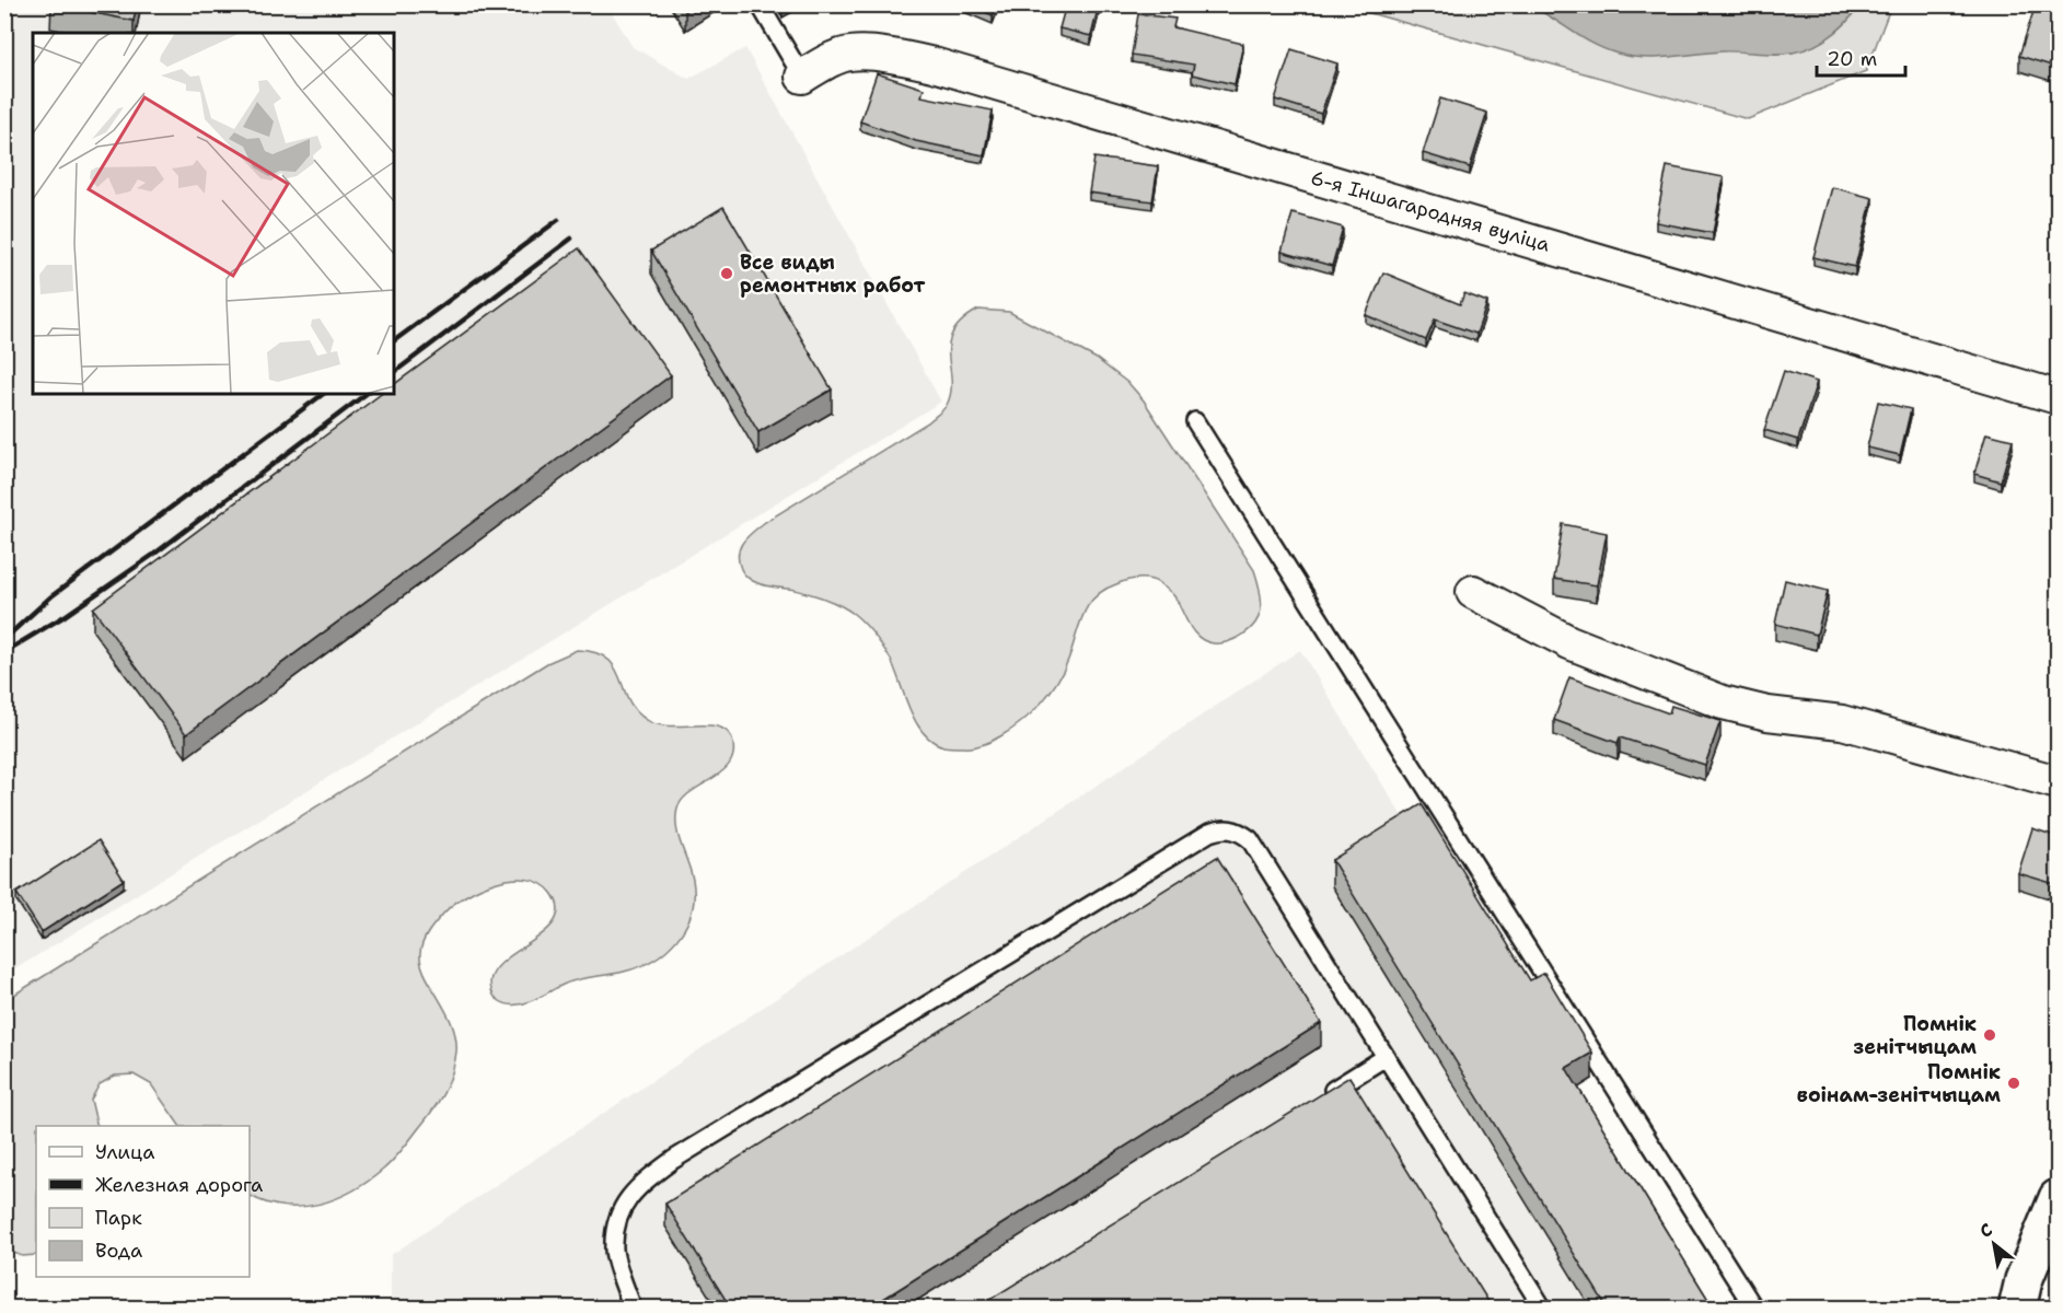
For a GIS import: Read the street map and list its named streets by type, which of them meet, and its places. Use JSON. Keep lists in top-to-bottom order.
{
  "streets": {
    "street": ["6-я Іншагародняя вуліца"]
  },
  "places": ["Все виды ремонтных работ", "Помнік зенітчыцам", "Помнік воінам-зенітчыцам"],
  "legend": [
    "Улица",
    "Железная дорога",
    "Парк",
    "Вода"
  ],
  "scale_bar": "20 m",
  "north": "top left"
}
